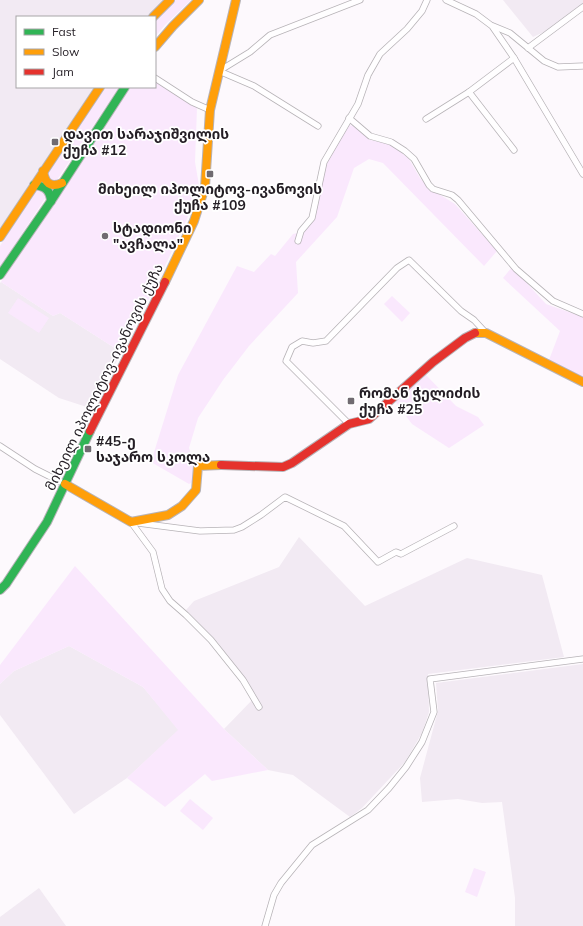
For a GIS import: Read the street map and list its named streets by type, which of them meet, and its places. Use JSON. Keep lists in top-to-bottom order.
{
  "streets": {
    "street": ["მიხეილ იპოლიტოვ-ივანოვის ქუჩა"]
  },
  "places": {
    "transit": [
      "დავით სარაჯიშვილის ქუჩა #12",
      "მიხეილ იპოლიტოვ-ივანოვის ქუჩა #109",
      "რომან ჭელიძის ქუჩა #25",
      "#45-ე საჯარო სკოლა"
    ],
    "other": ["სტადიონი \"ავჩალა\""]
  },
  "legend": ["Fast", "Slow", "Jam"]
}
